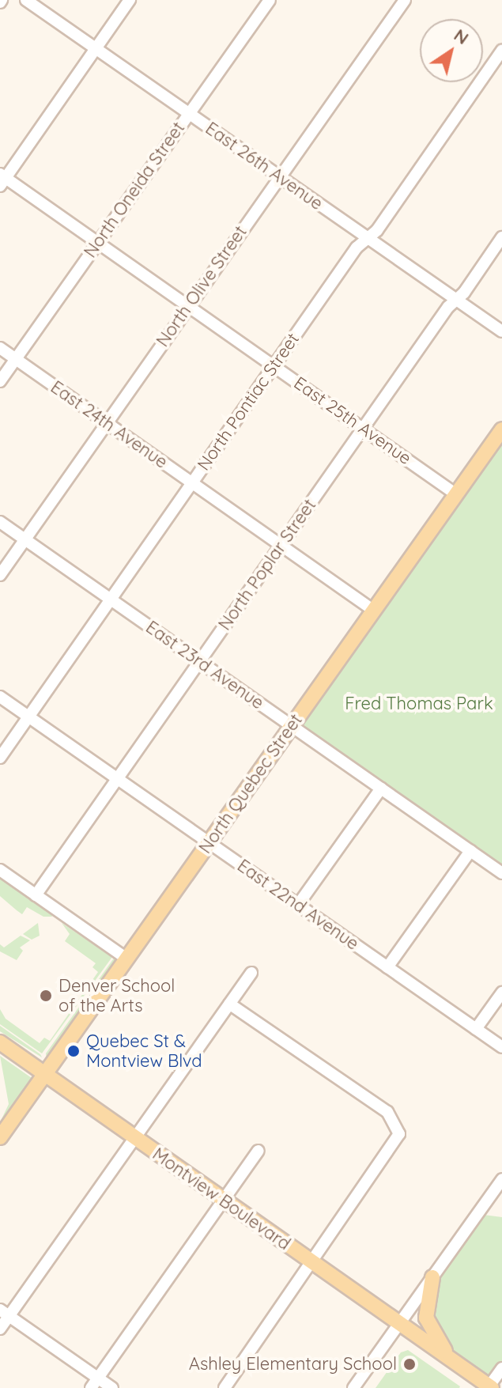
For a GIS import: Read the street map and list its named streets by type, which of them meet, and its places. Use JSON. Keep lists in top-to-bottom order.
{
  "streets": {
    "main road": ["North Quebec Street", "Montview Boulevard"],
    "street": [
      "East 26th Avenue",
      "North Oneida Street",
      "North Olive Street",
      "North Pontiac Street",
      "East 25th Avenue",
      "East 24th Avenue",
      "North Poplar Street",
      "East 23rd Avenue",
      "East 22nd Avenue"
    ]
  },
  "crossings": [
    ["East 26th Avenue", "North Oneida Street"],
    ["East 26th Avenue", "North Olive Street"],
    ["East 26th Avenue", "North Pontiac Street"],
    ["East 26th Avenue", "North Poplar Street"],
    ["North Oneida Street", "East 25th Avenue"],
    ["North Oneida Street", "East 24th Avenue"],
    ["North Olive Street", "East 25th Avenue"],
    ["North Olive Street", "East 24th Avenue"],
    ["North Olive Street", "East 23rd Avenue"],
    ["North Pontiac Street", "East 25th Avenue"],
    ["North Pontiac Street", "East 24th Avenue"],
    ["North Pontiac Street", "East 23rd Avenue"],
    ["North Pontiac Street", "East 22nd Avenue"],
    ["East 25th Avenue", "North Poplar Street"],
    ["East 25th Avenue", "North Quebec Street"],
    ["East 24th Avenue", "North Poplar Street"],
    ["East 24th Avenue", "North Quebec Street"],
    ["North Poplar Street", "East 23rd Avenue"],
    ["North Poplar Street", "East 22nd Avenue"],
    ["East 23rd Avenue", "North Quebec Street"],
    ["North Quebec Street", "East 22nd Avenue"],
    ["North Quebec Street", "Montview Boulevard"]
  ],
  "parks": ["Fred Thomas Park"],
  "places": ["Denver School of the Arts", "Quebec St & Montview Blvd", "Ashley Elementary School"],
  "north": "top right"
}
